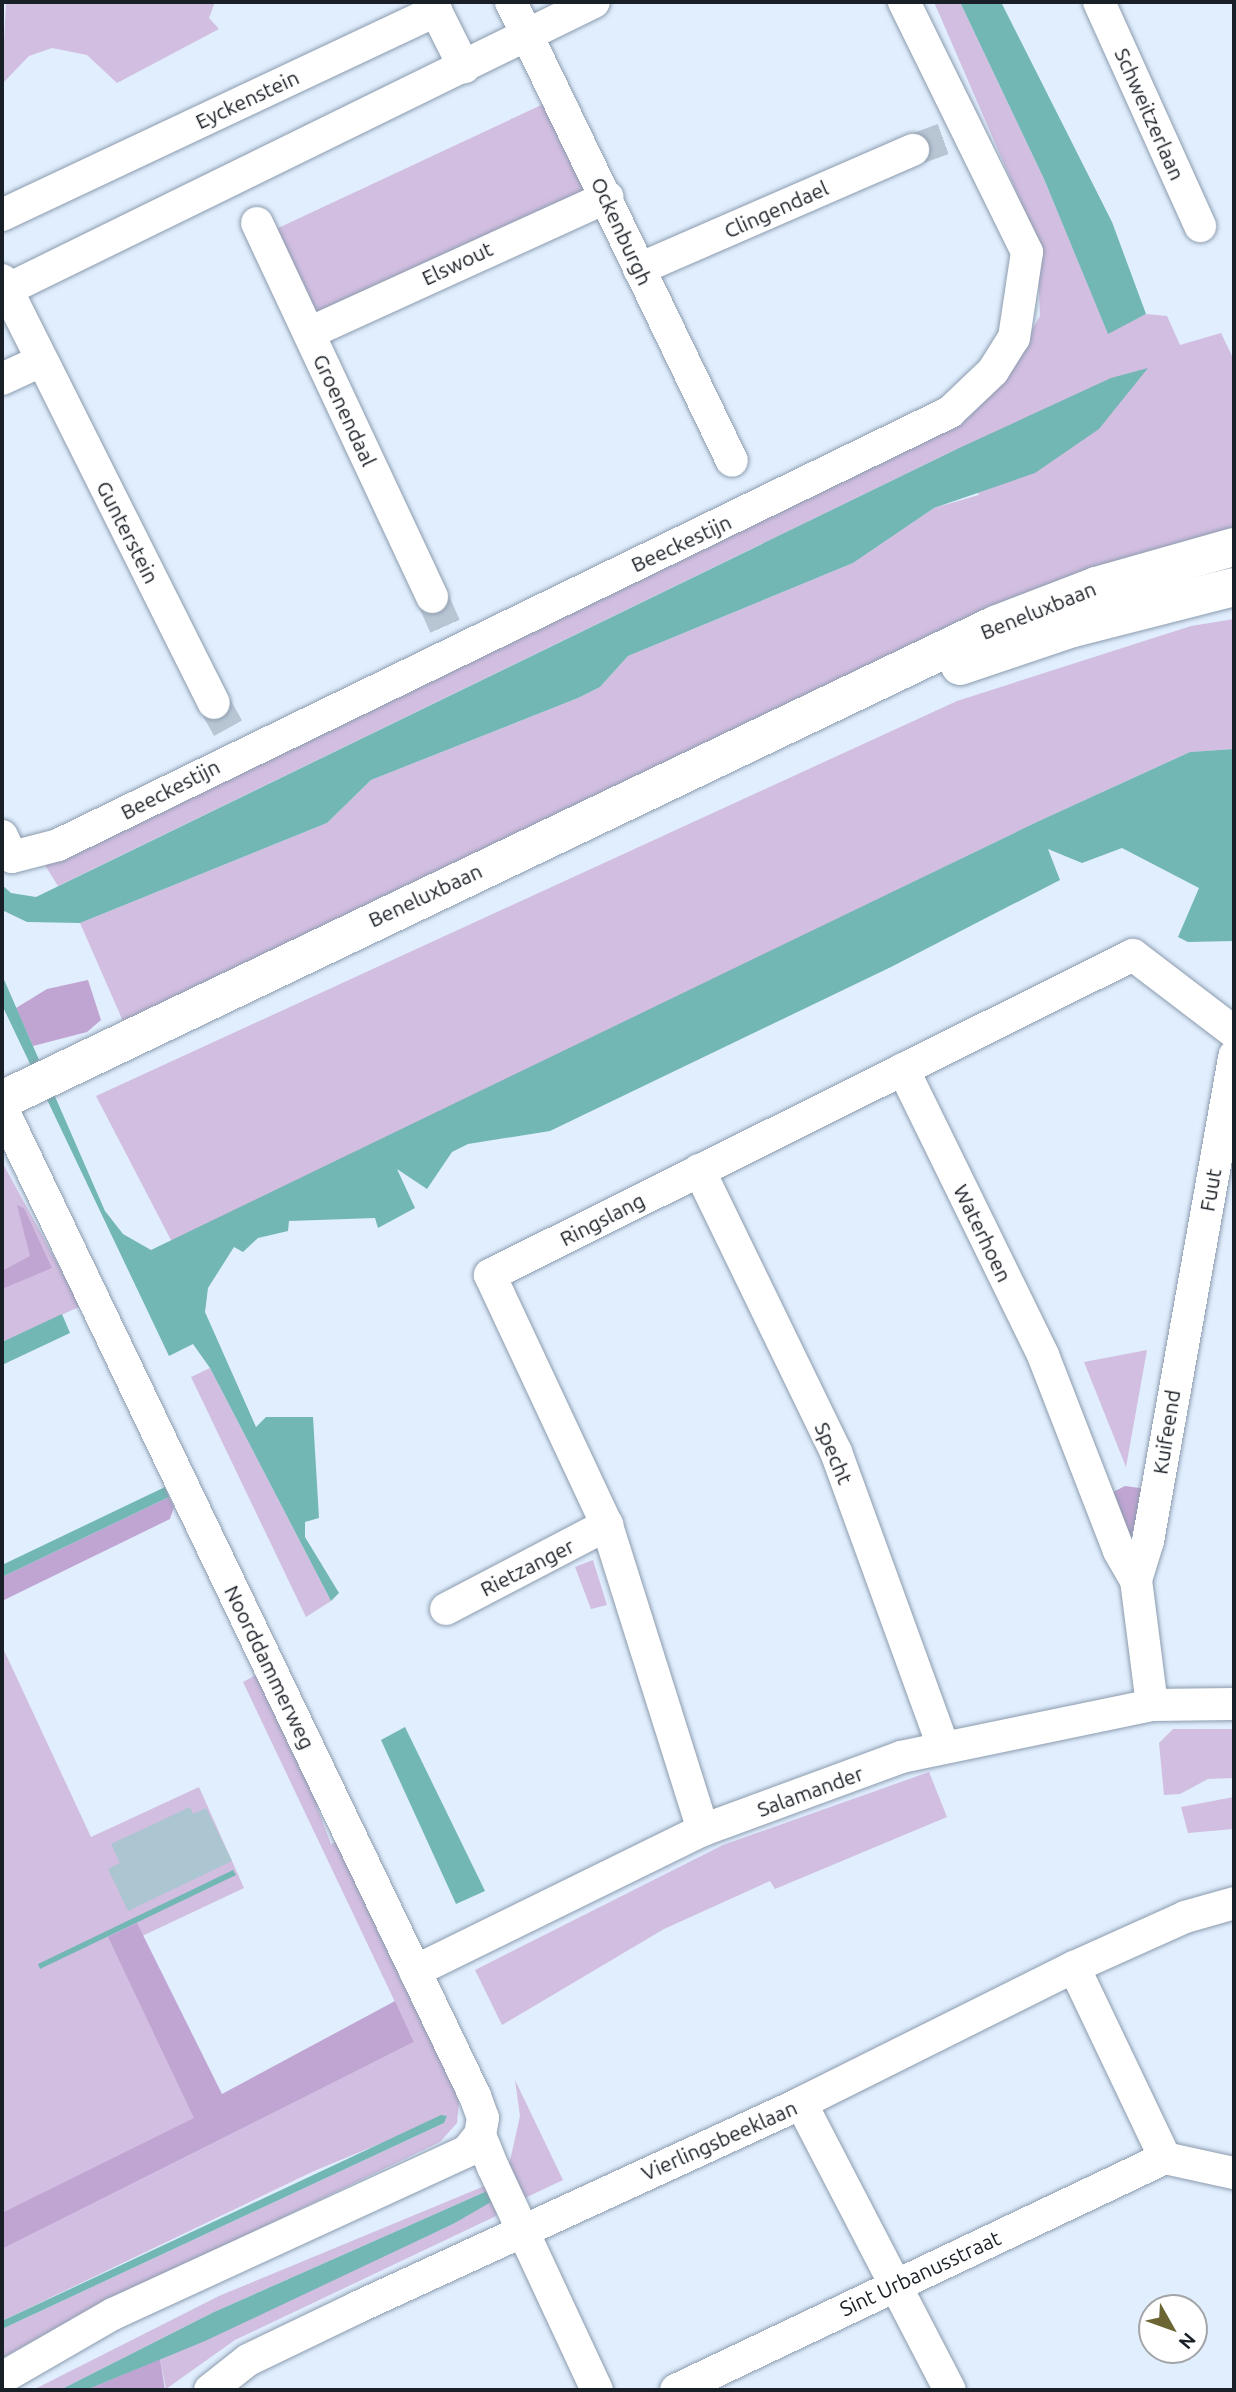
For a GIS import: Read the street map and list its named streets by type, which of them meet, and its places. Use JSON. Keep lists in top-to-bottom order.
{
  "streets": {
    "main road": ["Beneluxbaan"],
    "street": [
      "Eyckenstein",
      "Schweitzerlaan",
      "Clingendael",
      "Ockenburgh",
      "Elswout",
      "Groenendaal",
      "Gunterstein",
      "Beeckestijn",
      "Fuut",
      "Ringslang",
      "Waterhoen",
      "Kuifeend",
      "Specht",
      "Rietzanger",
      "Noorddammerweg",
      "Salamander",
      "Vierlingsbeeklaan",
      "Sint Urbanusstraat"
    ]
  },
  "crossings": [
    ["Clingendael", "Ockenburgh"],
    ["Ockenburgh", "Elswout"],
    ["Ockenburgh", "Beeckestijn"],
    ["Elswout", "Groenendaal"],
    ["Gunterstein", "Beeckestijn"],
    ["Fuut", "Kuifeend"],
    ["Ringslang", "Waterhoen"],
    ["Ringslang", "Specht"],
    ["Ringslang", "Rietzanger"],
    ["Ringslang", "Salamander"],
    ["Waterhoen", "Kuifeend"],
    ["Kuifeend", "Salamander"],
    ["Specht", "Salamander"],
    ["Noorddammerweg", "Salamander"],
    ["Noorddammerweg", "Vierlingsbeeklaan"]
  ],
  "north": "bottom right"
}
